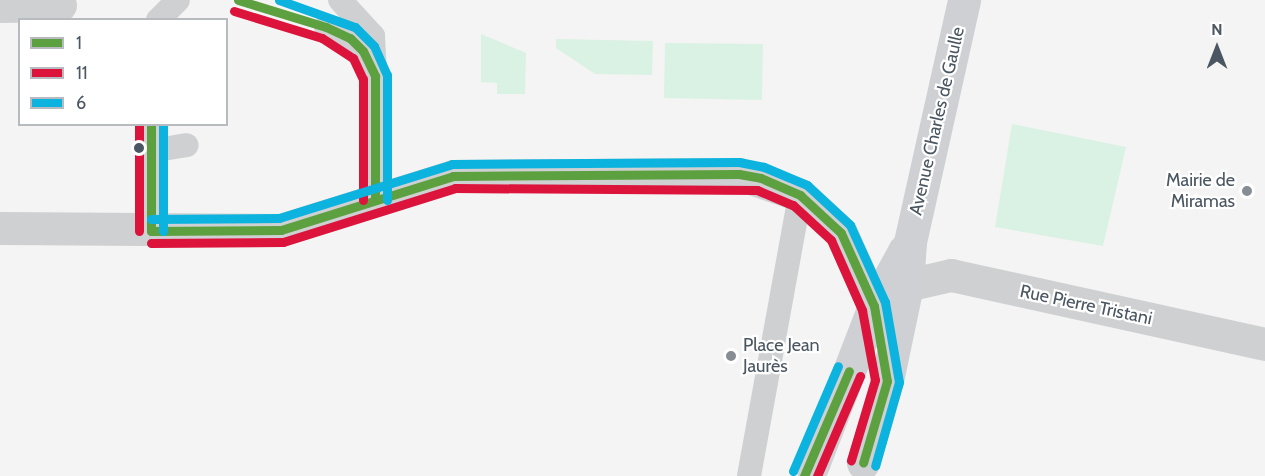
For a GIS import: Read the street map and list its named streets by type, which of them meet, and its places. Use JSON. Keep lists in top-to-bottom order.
{
  "streets": {
    "main road": ["Avenue Charles de Gaulle"],
    "street": ["Rue Pierre Tristani"]
  },
  "places": ["Mairie de Miramas", "Place Jean Jaurès"],
  "lines": ["transit line 1", "transit line 6", "transit line 11"],
  "legend": ["1", "11", "6"],
  "north": "top"
}
